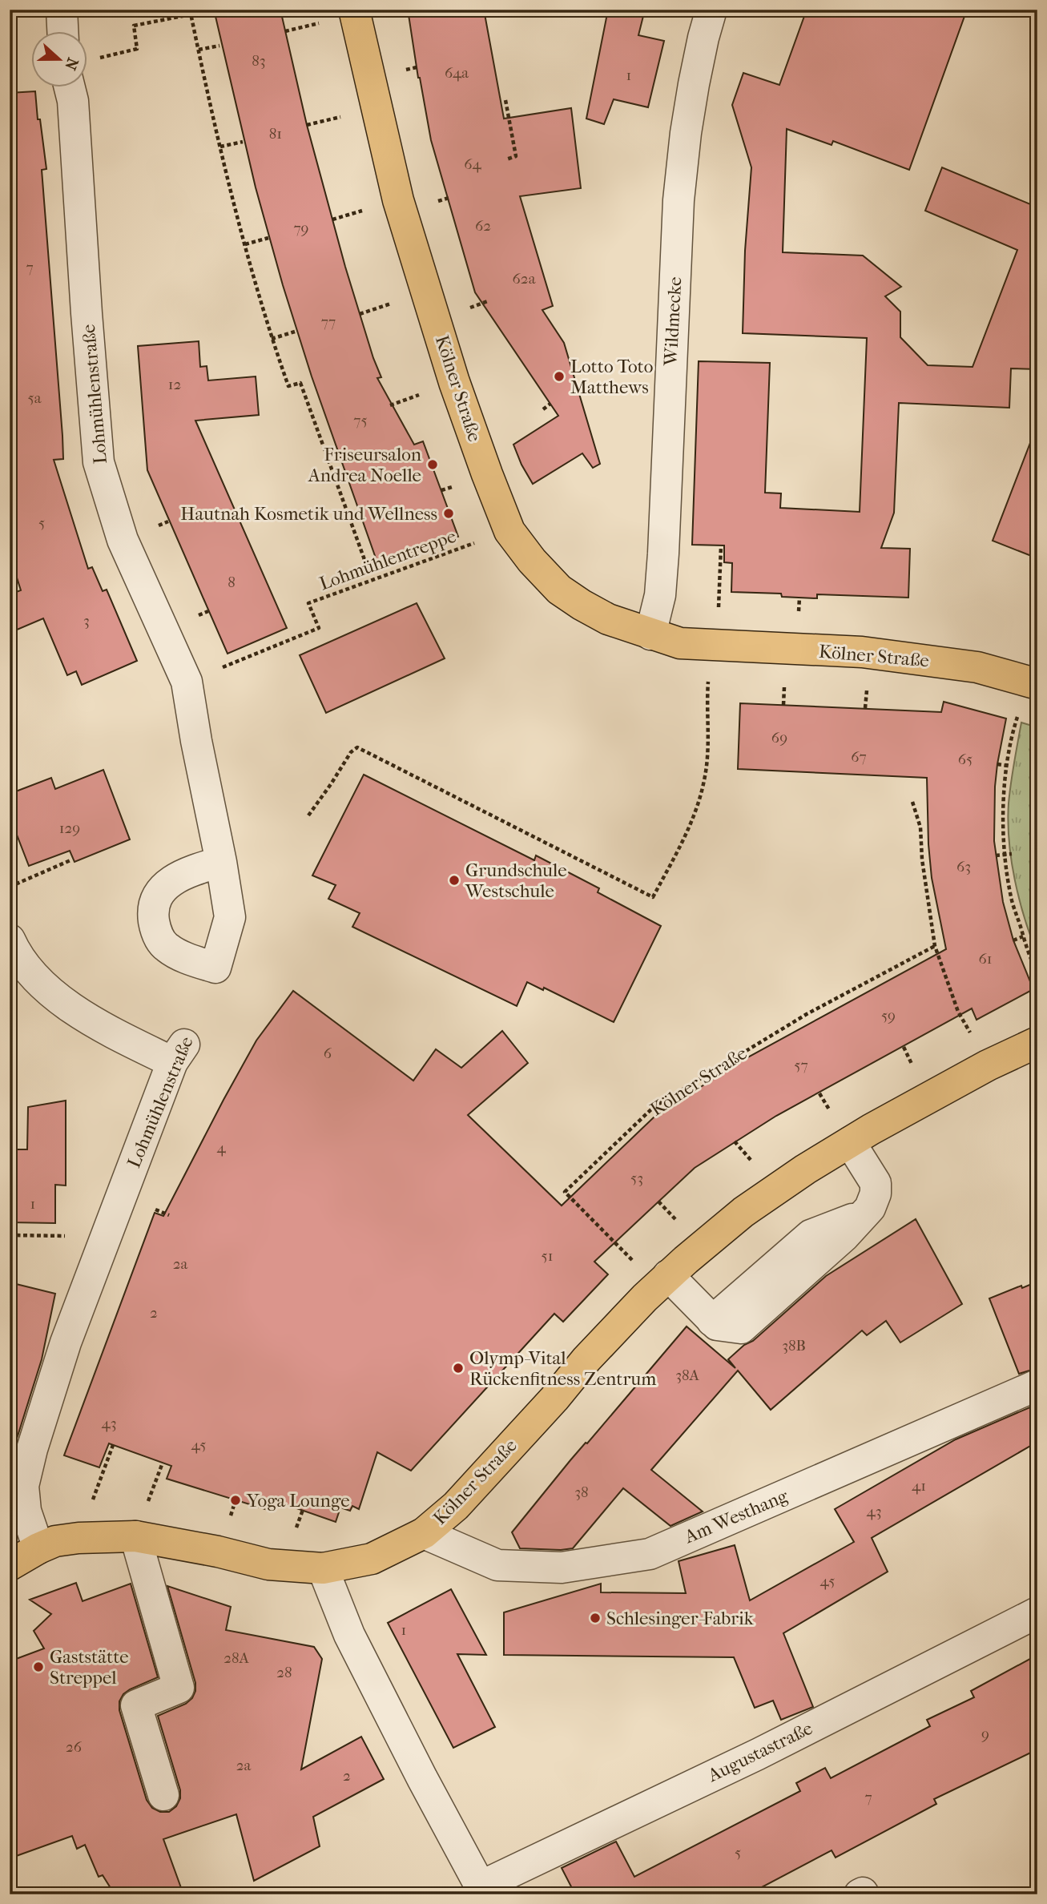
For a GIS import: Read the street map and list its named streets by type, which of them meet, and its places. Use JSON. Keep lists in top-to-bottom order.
{
  "streets": {
    "main road": ["Kölner Straße"],
    "street": [
      "Wildmecke",
      "Lohmühlenstraße",
      "Am Westhang",
      "Augustastraße"
    ],
    "path": ["Lohmühlentreppe"]
  },
  "crossings": [
    ["Wildmecke", "Kölner Straße"],
    ["Kölner Straße", "Lohmühlenstraße"],
    ["Kölner Straße", "Lohmühlentreppe"],
    ["Kölner Straße", "Am Westhang"],
    ["Kölner Straße", "Augustastraße"],
    ["Lohmühlenstraße", "Lohmühlentreppe"]
  ],
  "places": [
    "Lotto Toto Matthews",
    "Friseursalon Andrea Noelle",
    "Hautnah Kosmetik und Wellness",
    "Grundschule Westschule",
    "Olymp-Vital Rückenfitness Zentrum",
    "Yoga Lounge",
    "Schlesinger-Fabrik",
    "Gaststätte Streppel"
  ],
  "house_numbers": [
    "83",
    "64a",
    "1",
    "81",
    "64",
    "62",
    "79",
    "7",
    "62a",
    "77",
    "12",
    "5a",
    "75",
    "5",
    "8",
    "3",
    "69",
    "67",
    "65",
    "129",
    "63",
    "61",
    "59",
    "6",
    "57",
    "4",
    "53",
    "1",
    "51",
    "2a",
    "2",
    "38B",
    "38A",
    "43",
    "45",
    "41",
    "38",
    "43",
    "45",
    "1",
    "28A",
    "28",
    "9",
    "26",
    "2a",
    "2",
    "7",
    "5"
  ],
  "north": "right"
}
